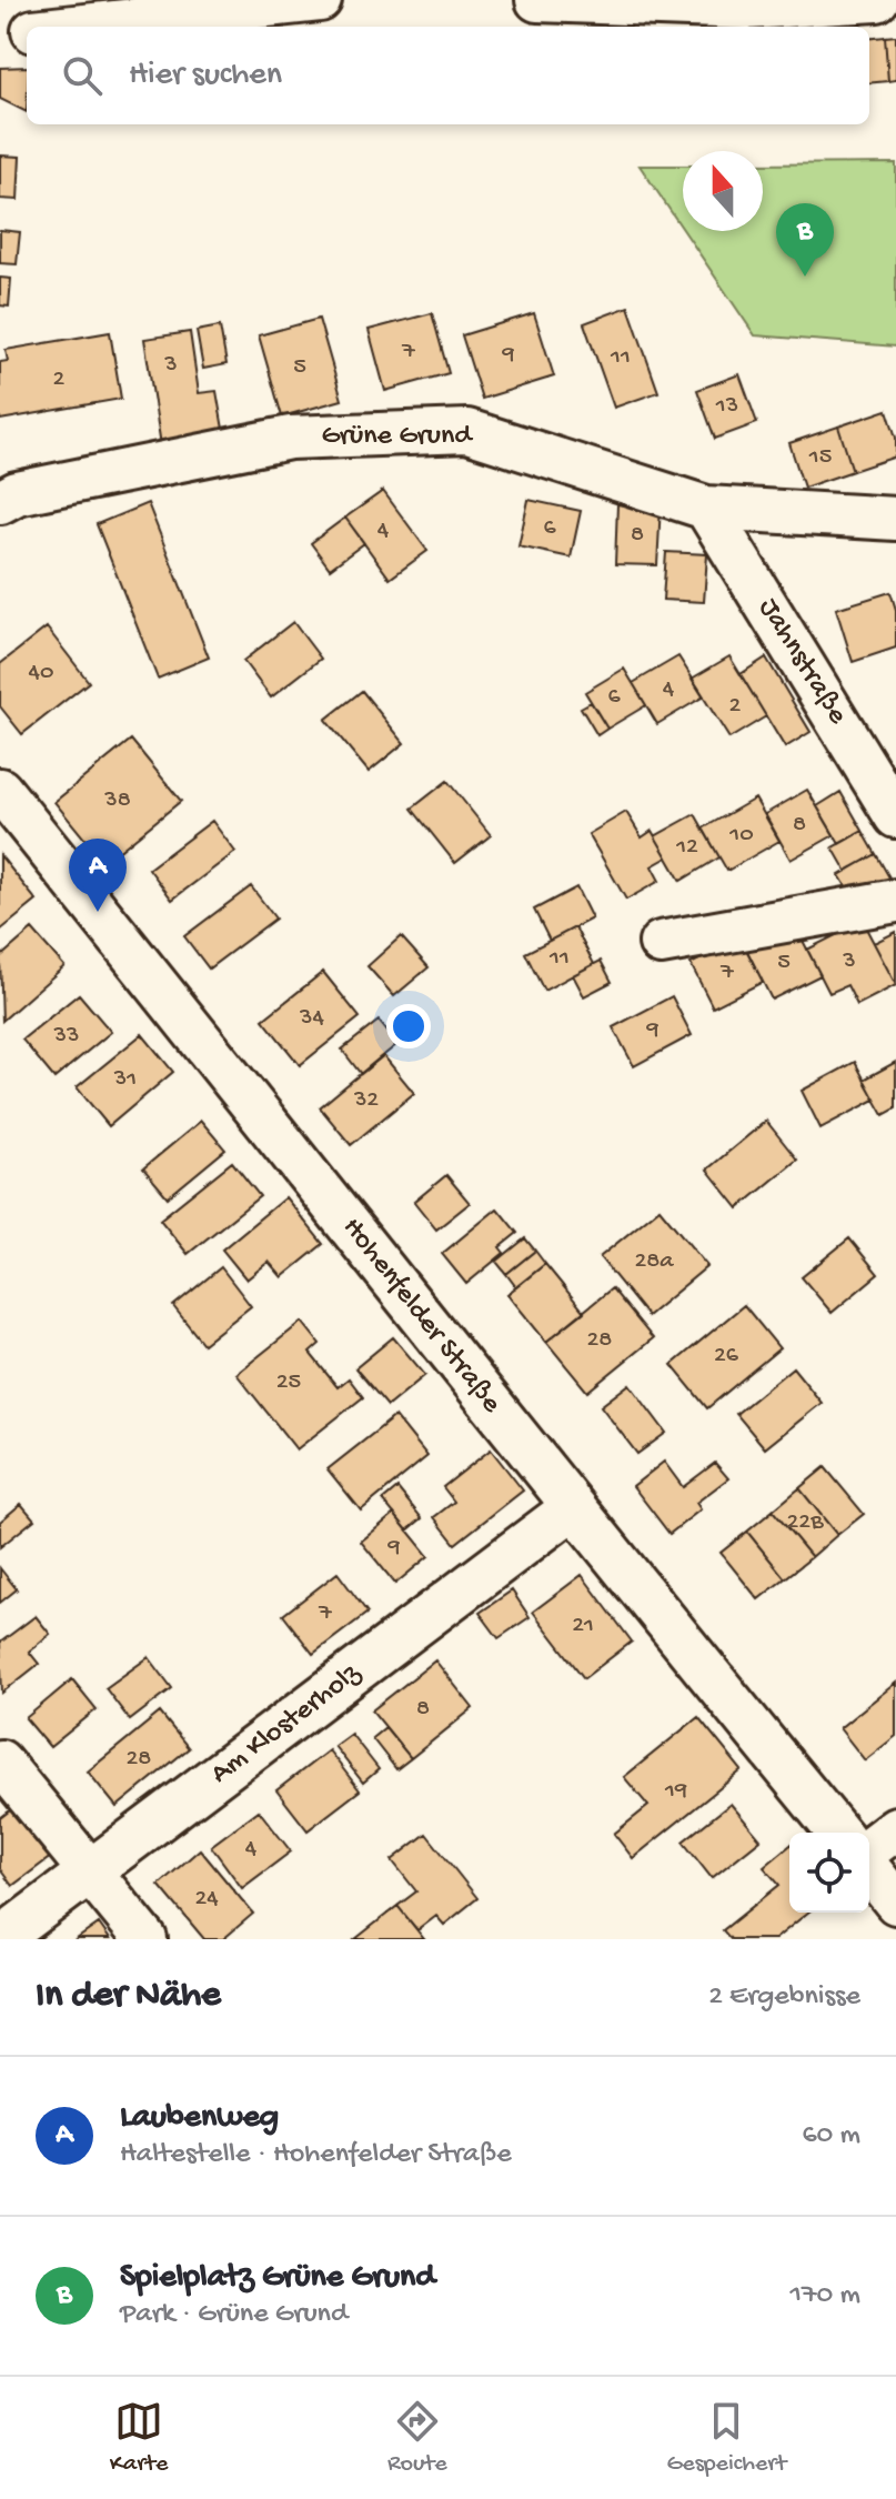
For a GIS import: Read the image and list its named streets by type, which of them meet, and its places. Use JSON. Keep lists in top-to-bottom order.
{
  "streets": {
    "street": [
      "Grüne Grund",
      "Jahnstraße",
      "Hohenfelder Straße",
      "Am Klosterholz"
    ]
  },
  "crossings": [
    ["Grüne Grund", "Jahnstraße"],
    ["Hohenfelder Straße", "Am Klosterholz"]
  ],
  "house_numbers": [
    "7",
    "9",
    "11",
    "3",
    "5",
    "2",
    "13",
    "15",
    "6",
    "4",
    "8",
    "40",
    "4",
    "6",
    "2",
    "38",
    "8",
    "10",
    "12",
    "11",
    "3",
    "5",
    "7",
    "34",
    "9",
    "33",
    "31",
    "32",
    "28a",
    "28",
    "26",
    "25",
    "22B",
    "9",
    "7",
    "21",
    "8",
    "28",
    "19",
    "4",
    "24"
  ],
  "north": "top",
  "page": {
    "search": "Hier suchen",
    "pins": ["B", "A"],
    "heading": ["In der Nähe", "2 Ergebnisse"],
    "list": [
      {
        "mark": "A",
        "name": "Laubenweg",
        "note": "Haltestelle · Hohenfelder Straße",
        "value": "60 m"
      },
      {
        "mark": "B",
        "name": "Spielplatz Grüne Grund",
        "note": "Park · Grüne Grund",
        "value": "170 m"
      }
    ],
    "nav": ["Karte", "Route", "Gespeichert"]
  }
}
